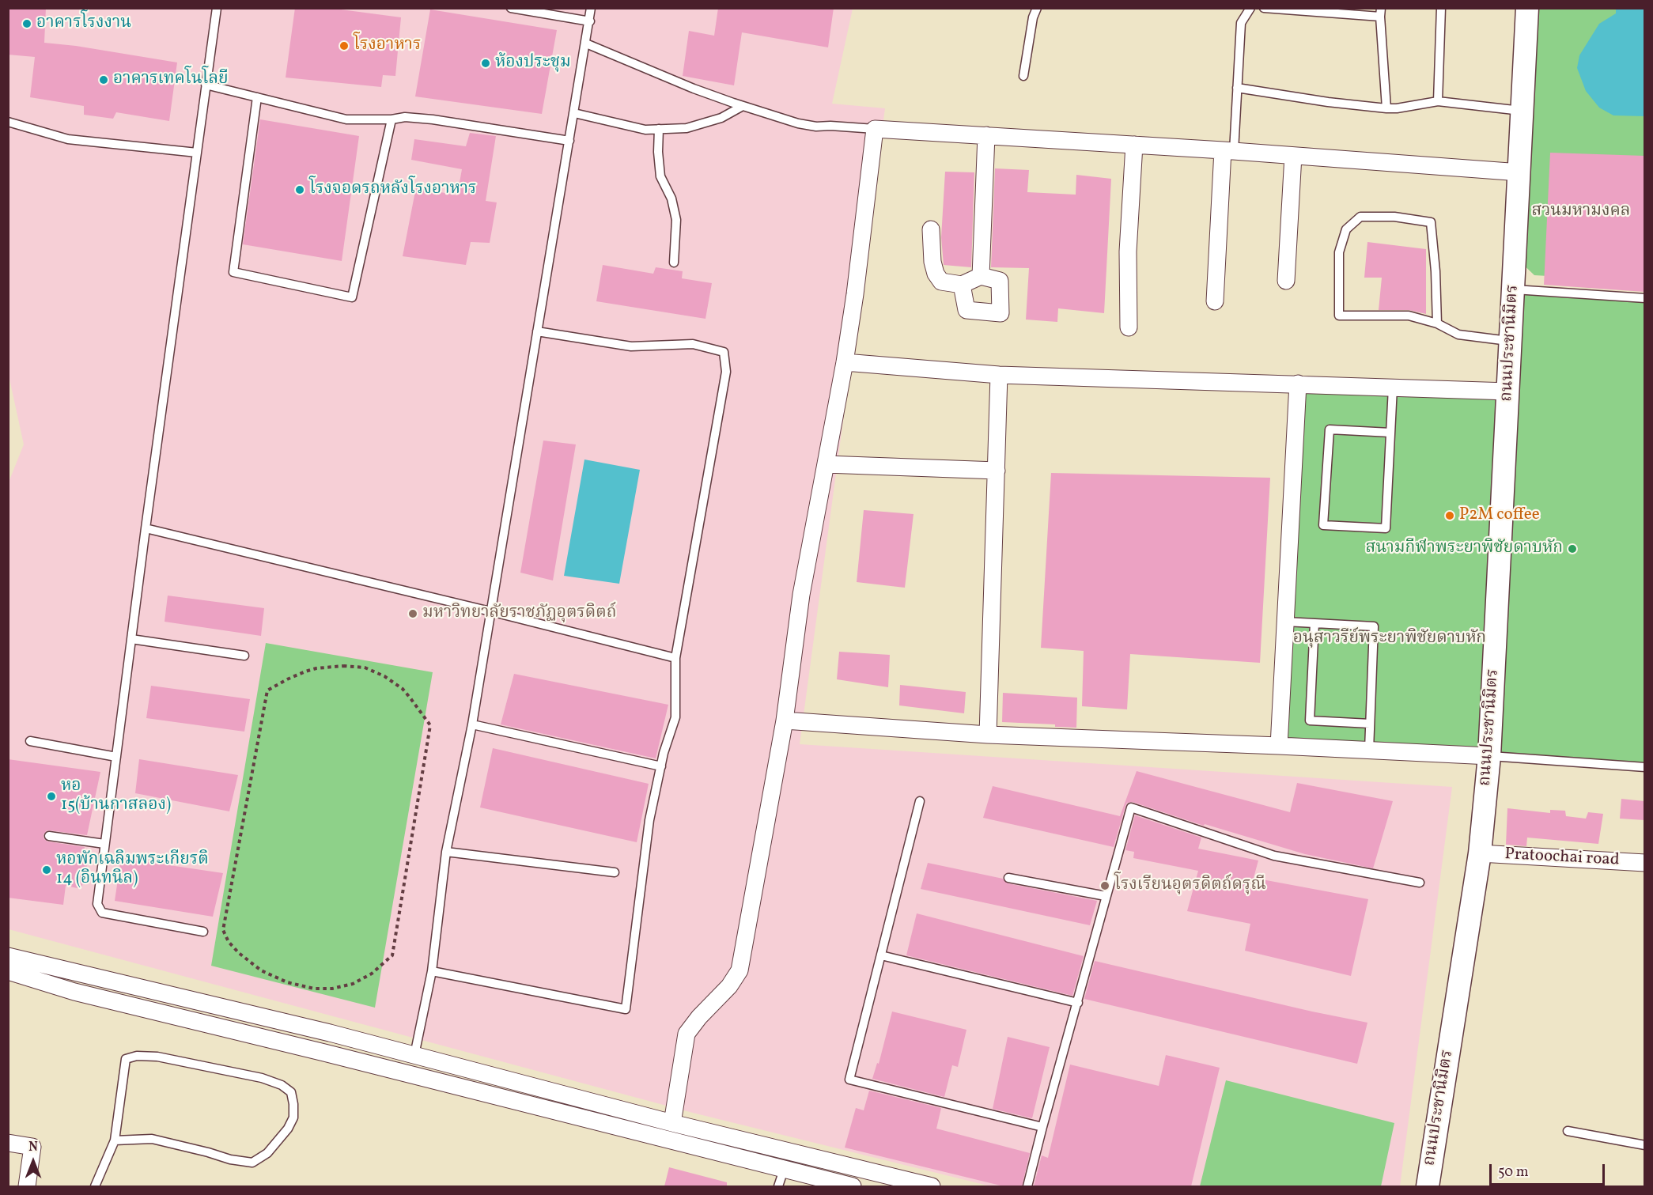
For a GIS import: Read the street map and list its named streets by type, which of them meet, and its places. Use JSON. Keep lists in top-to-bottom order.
{
  "streets": {
    "main road": ["ถนนประชานิมิตร"],
    "street": ["Pratoochai road"]
  },
  "crossings": [
    ["ถนนประชานิมิตร", "Pratoochai road"]
  ],
  "parks": ["สวนมหามงคล", "อนุสาวรีย์พระยาพิชัยดาบหัก"],
  "places": [
    "อาคารโรงงาน",
    "โรงอาหาร",
    "ห้องประชุม",
    "อาคารเทคโนโลยี",
    "โรงจอดรถหลังโรงอาหาร",
    "P2M coffee",
    "สนามกีฬาพระยาพิชัยดาบหัก",
    "มหาวิทยาลัยราชภัฏอุตรดิตถ์",
    "หอ 15(บ้านกาสลอง)",
    "หอพักเฉลิมพระเกียรติ 14 (อินทนิล)",
    "โรงเรียนอุตรดิตถ์ดรุณี"
  ],
  "scale_bar": "50 m",
  "north": "top"
}
